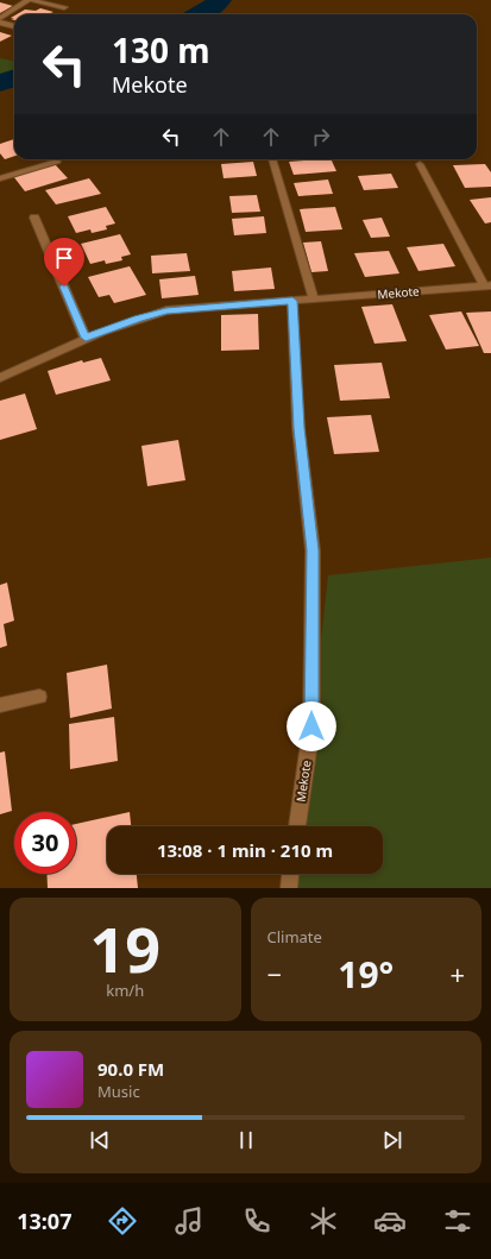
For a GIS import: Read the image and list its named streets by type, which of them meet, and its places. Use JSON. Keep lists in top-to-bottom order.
{
  "streets": {
    "street": ["Mekote"]
  },
  "page": {
    "turn": ["130 m", "Mekote"],
    "limit": "30",
    "trip": "13:08 · 1 min · 210 m",
    "tile": [
      ["19", "km/h"],
      "Climate"
    ],
    "heat": ["−", "19°", "+"],
    "song": ["90.0 FM", "Music"],
    "tabs": "13:07"
  }
}
